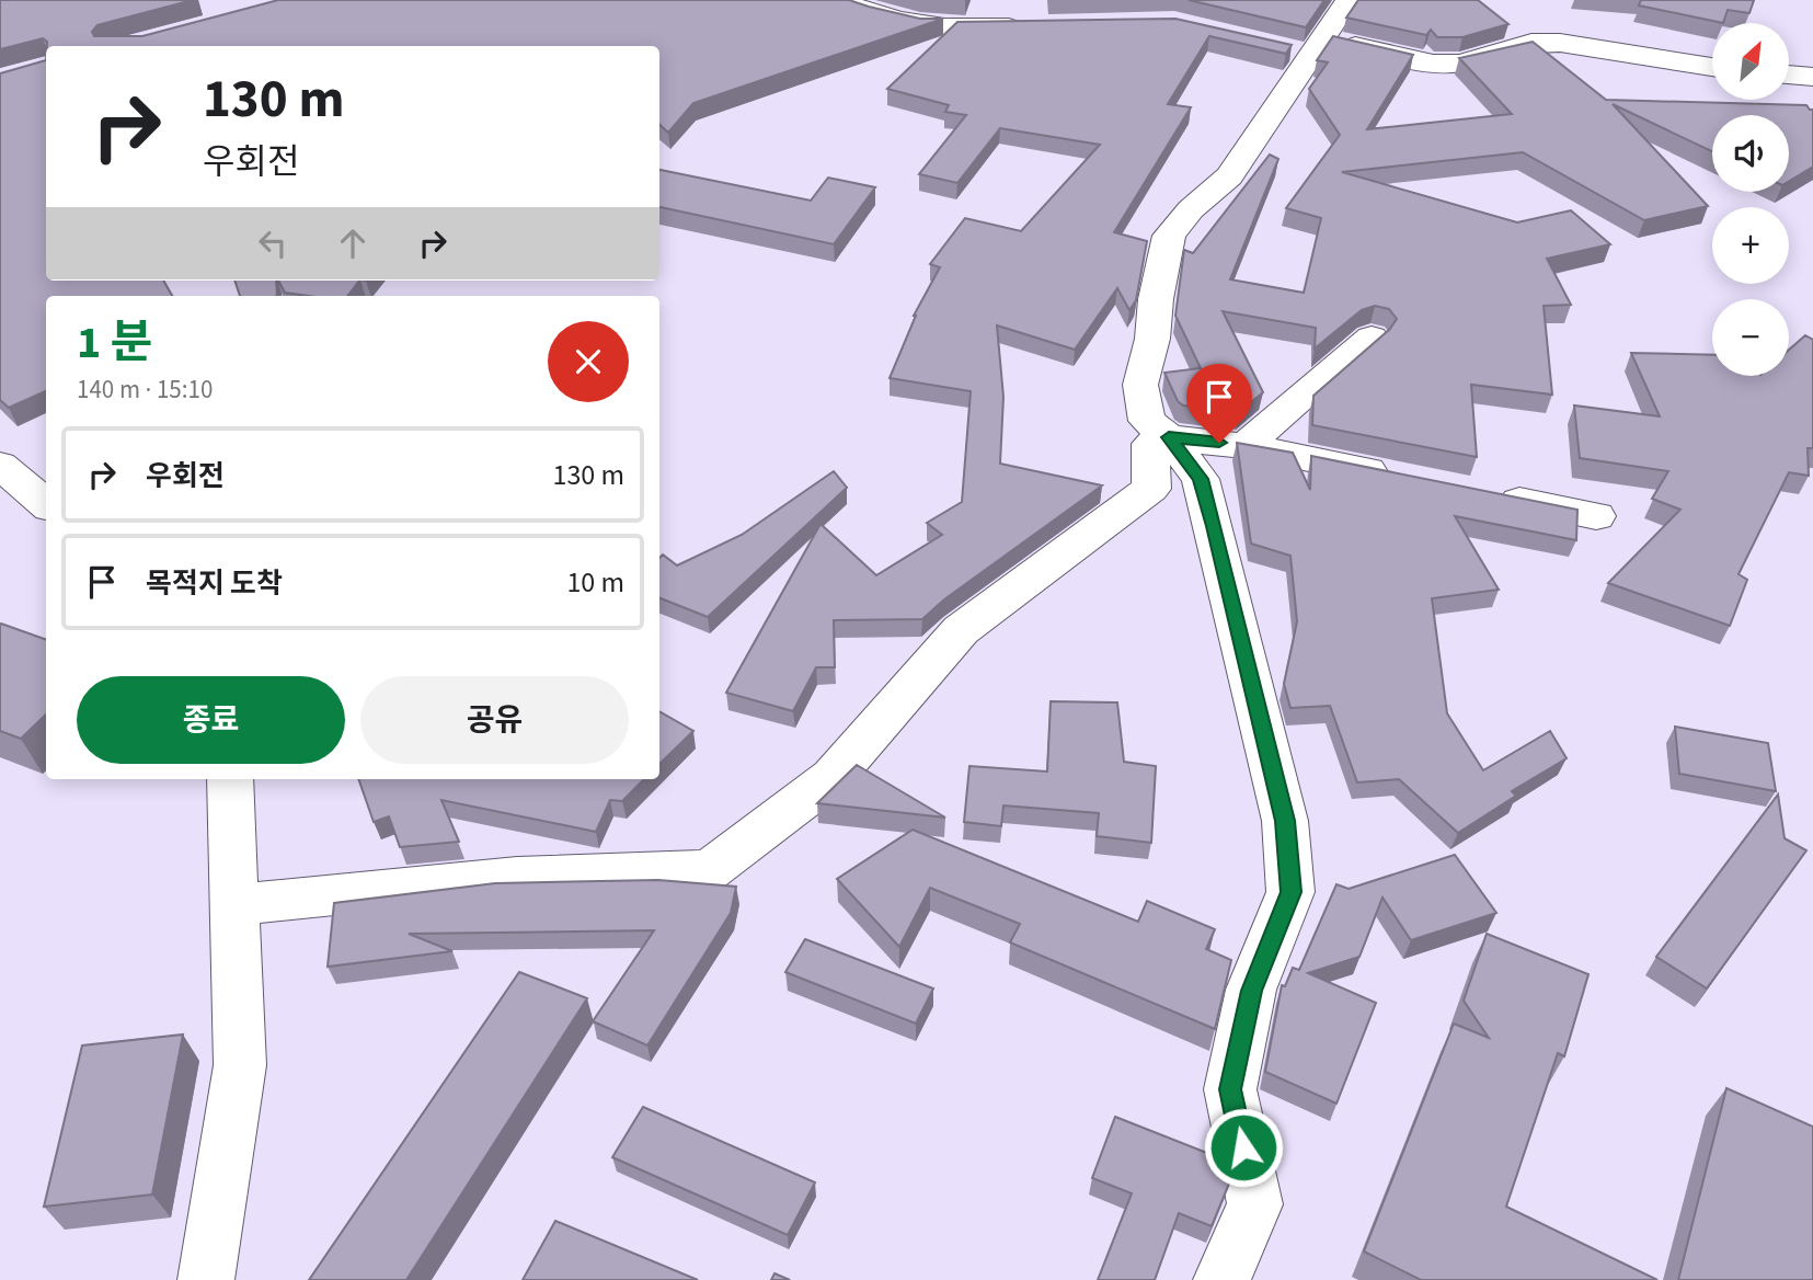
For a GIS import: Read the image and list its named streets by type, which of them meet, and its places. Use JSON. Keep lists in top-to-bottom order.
{
  "north": "top right",
  "page": {
    "map_buttons": ["+", "−"],
    "turn": ["130 m", "우회전"],
    "heading": ["1 분", "140 m · 15:10"],
    "list": [
      {
        "name": "우회전",
        "value": "130 m"
      },
      {
        "name": "목적지 도착",
        "value": "10 m"
      }
    ],
    "buttons": ["종료", "공유"]
  }
}
